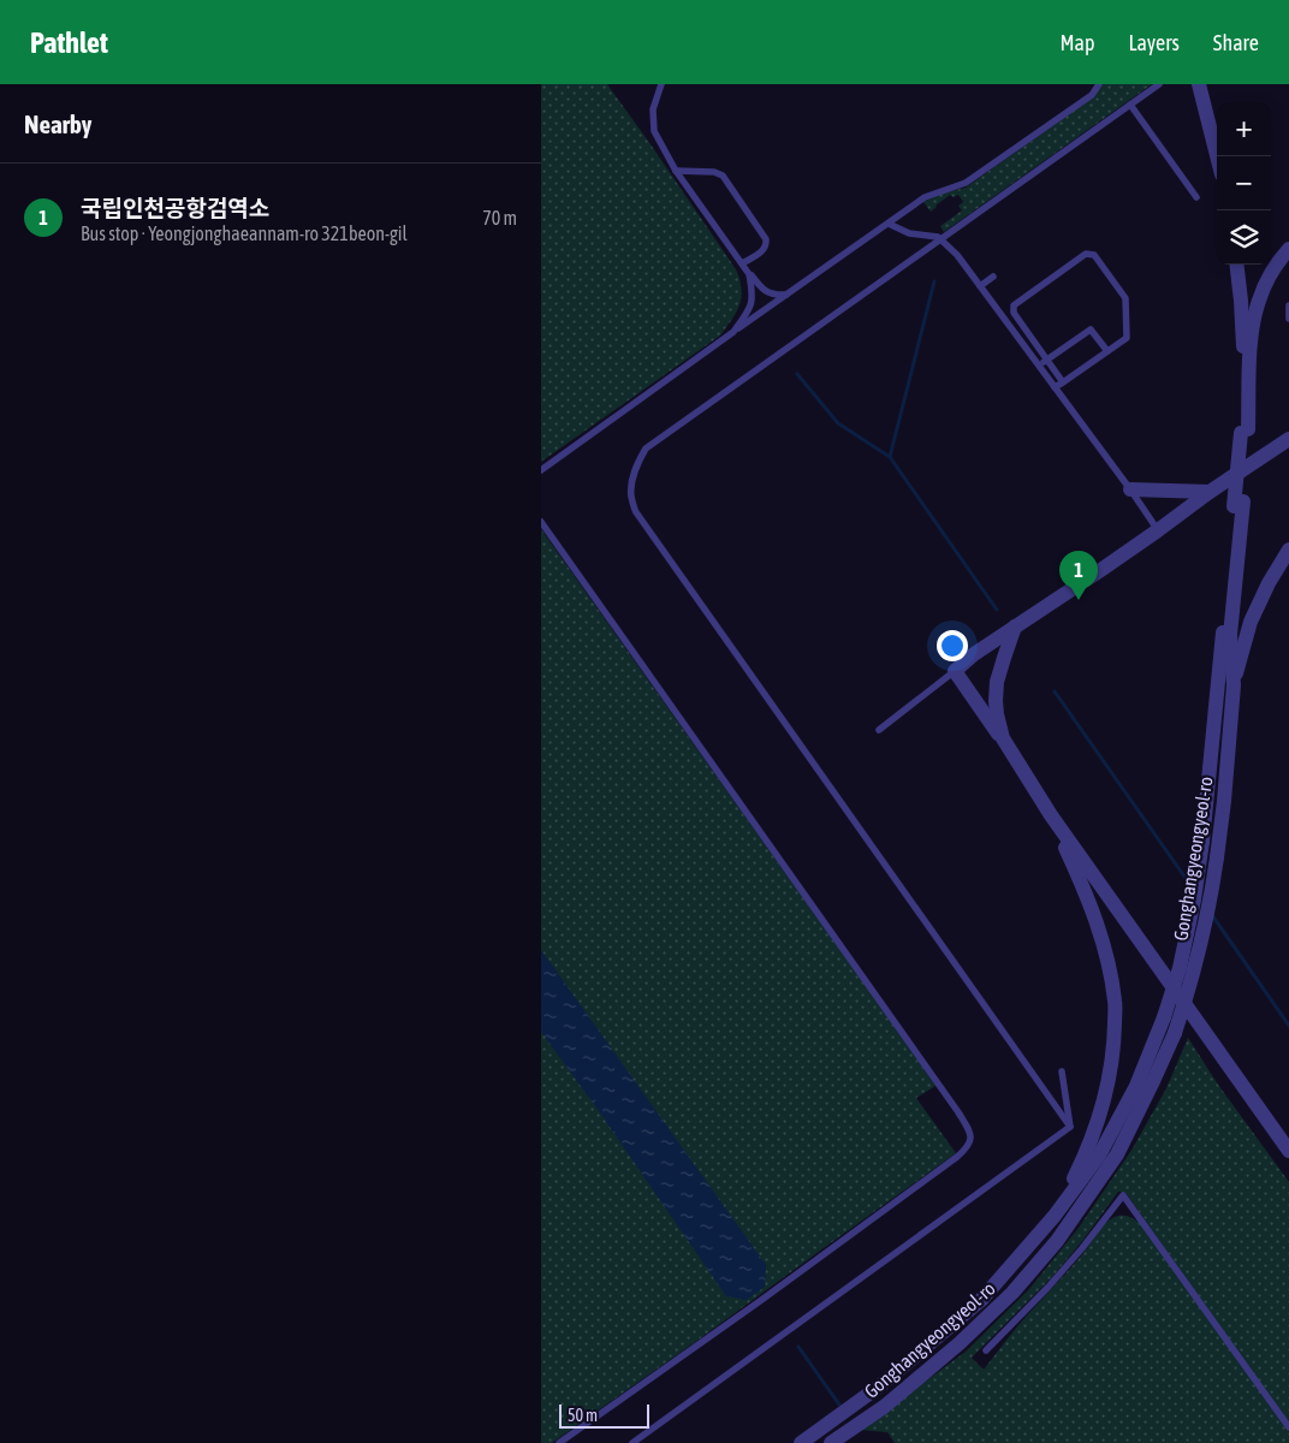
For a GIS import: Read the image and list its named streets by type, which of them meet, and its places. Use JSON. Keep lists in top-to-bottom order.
{
  "streets": {
    "street": ["Gonghangyeongyeol-ro"]
  },
  "scale_bar": "50 m",
  "page": {
    "header": "Pathlet",
    "nav": ["Map", "Layers", "Share"],
    "heading": "Nearby",
    "map_buttons": ["+", "−"],
    "list": [
      {
        "mark": "1",
        "name": "국립인천공항검역소",
        "note": "Bus stop · Yeongjonghaeannam-ro 321beon-gil",
        "value": "70 m"
      }
    ],
    "pins": "1",
    "scale": "50 m"
  }
}
